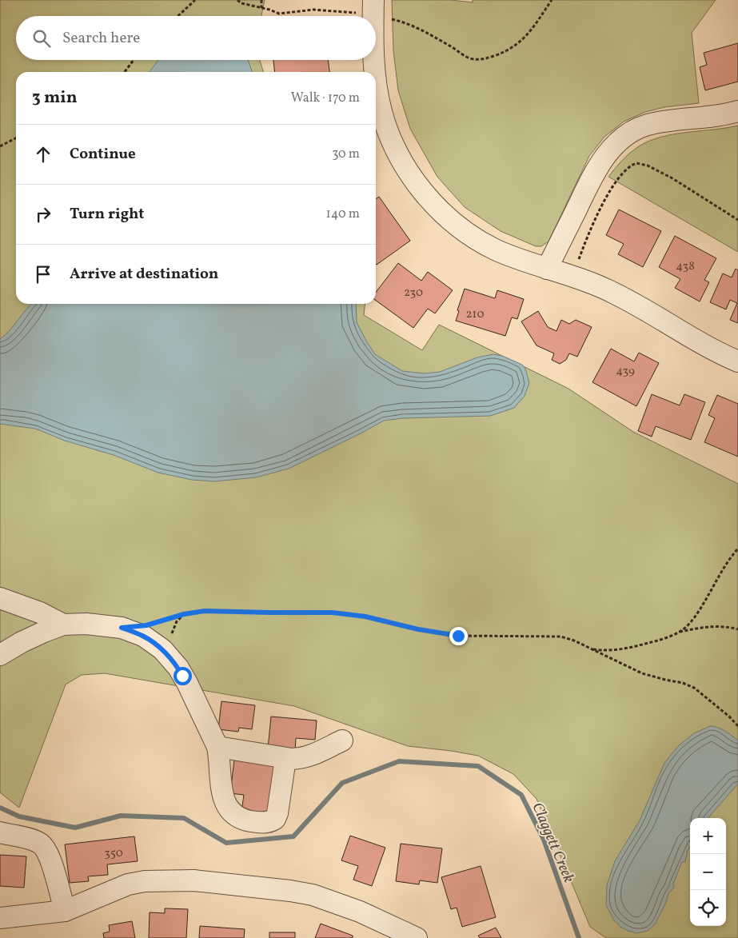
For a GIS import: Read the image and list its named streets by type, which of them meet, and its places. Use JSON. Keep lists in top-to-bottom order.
{
  "water": ["Claggett Creek"],
  "house_numbers": [
    "438",
    "230",
    "210",
    "439",
    "350"
  ],
  "page": {
    "search": "Search here",
    "heading": ["3 min", "Walk · 170 m"],
    "list": [
      ["Continue", "30 m"],
      ["Turn right", "140 m"],
      "Arrive at destination"
    ],
    "map_buttons": ["+", "−"]
  }
}
